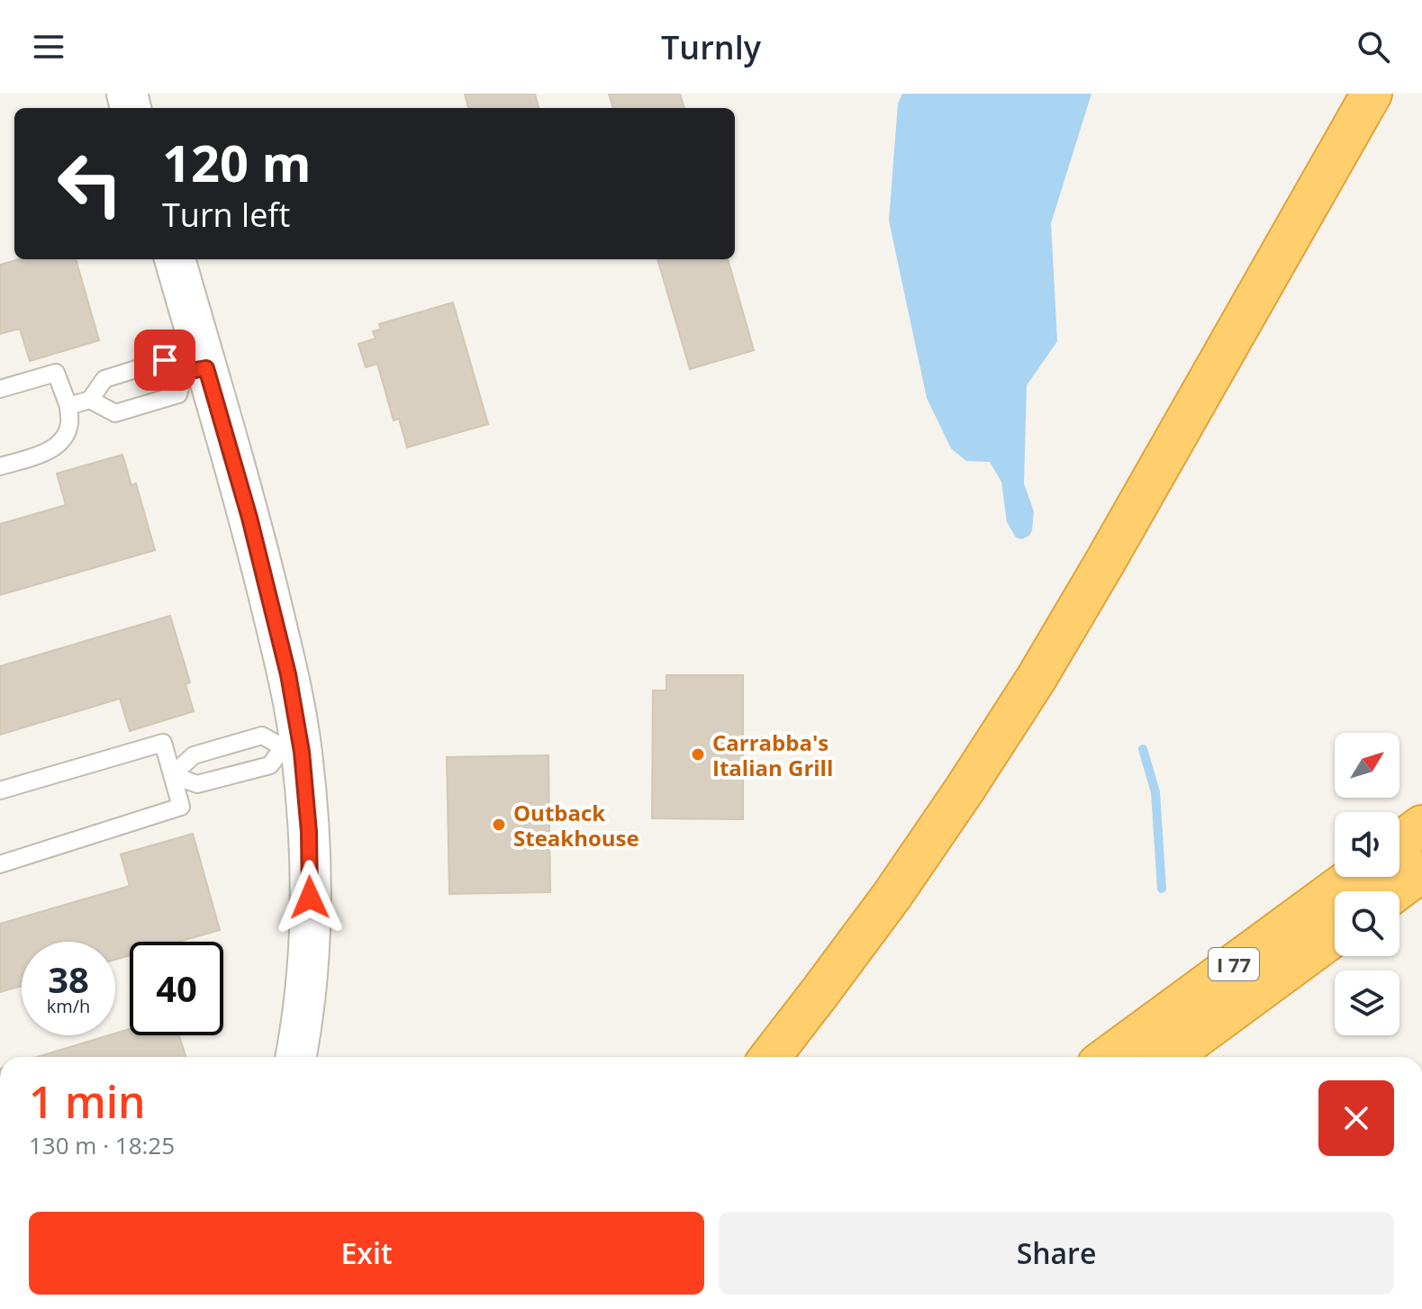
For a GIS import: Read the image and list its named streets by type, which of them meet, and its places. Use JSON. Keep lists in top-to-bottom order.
{
  "streets": {
    "highway": ["I 77"]
  },
  "places": ["Carrabba's Italian Grill", "Outback Steakhouse"],
  "north": "top right",
  "page": {
    "header": "Turnly",
    "turn": ["120 m", "Turn left"],
    "speed": "38 km/h",
    "limit": "40",
    "heading": ["1 min", "130 m · 18:25"],
    "buttons": ["Exit", "Share"]
  }
}
